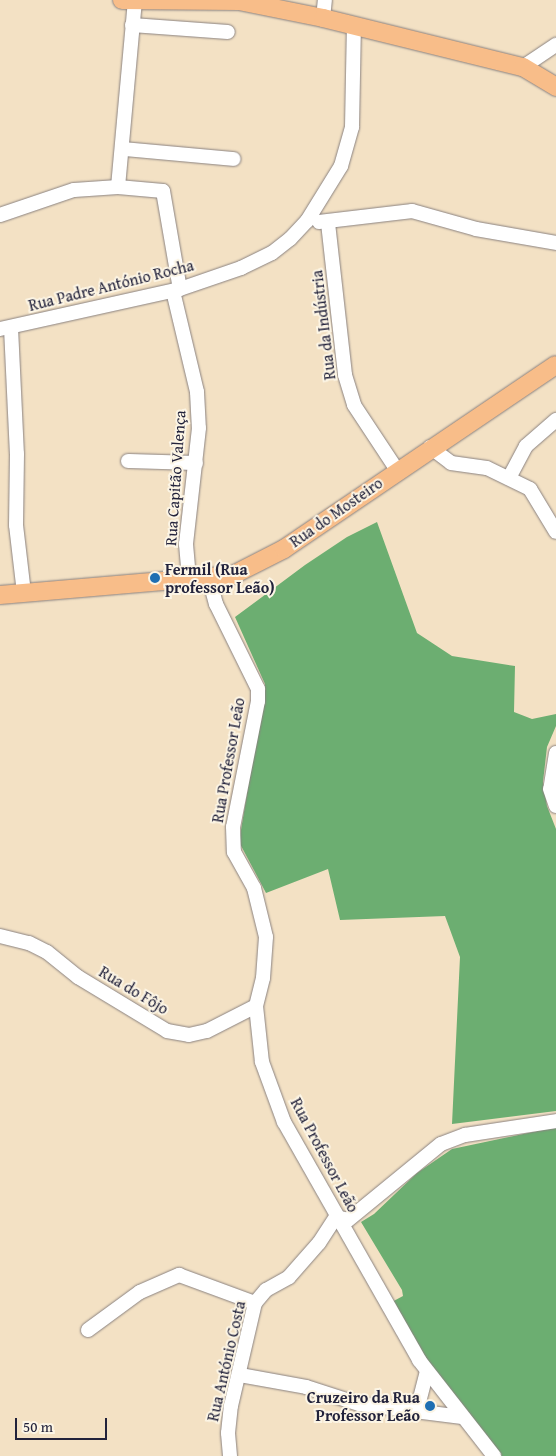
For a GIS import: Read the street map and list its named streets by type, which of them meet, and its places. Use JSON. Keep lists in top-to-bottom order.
{
  "streets": {
    "main road": ["Rua do Mosteiro"],
    "street": [
      "Rua Padre António Rocha",
      "Rua da Indústria",
      "Rua Capitão Valença",
      "Rua Professor Leão",
      "Rua do Fôjo",
      "Rua António Costa"
    ]
  },
  "crossings": [
    ["Rua Padre António Rocha", "Rua Capitão Valença"],
    ["Rua da Indústria", "Rua do Mosteiro"],
    ["Rua Capitão Valença", "Rua do Mosteiro"],
    ["Rua do Mosteiro", "Rua Professor Leão"],
    ["Rua Professor Leão", "Rua do Fôjo"],
    ["Rua Professor Leão", "Rua António Costa"]
  ],
  "places": ["Fermil (Rua professor Leão)", "Cruzeiro da Rua Professor Leão"],
  "scale_bar": "50 m"
}
